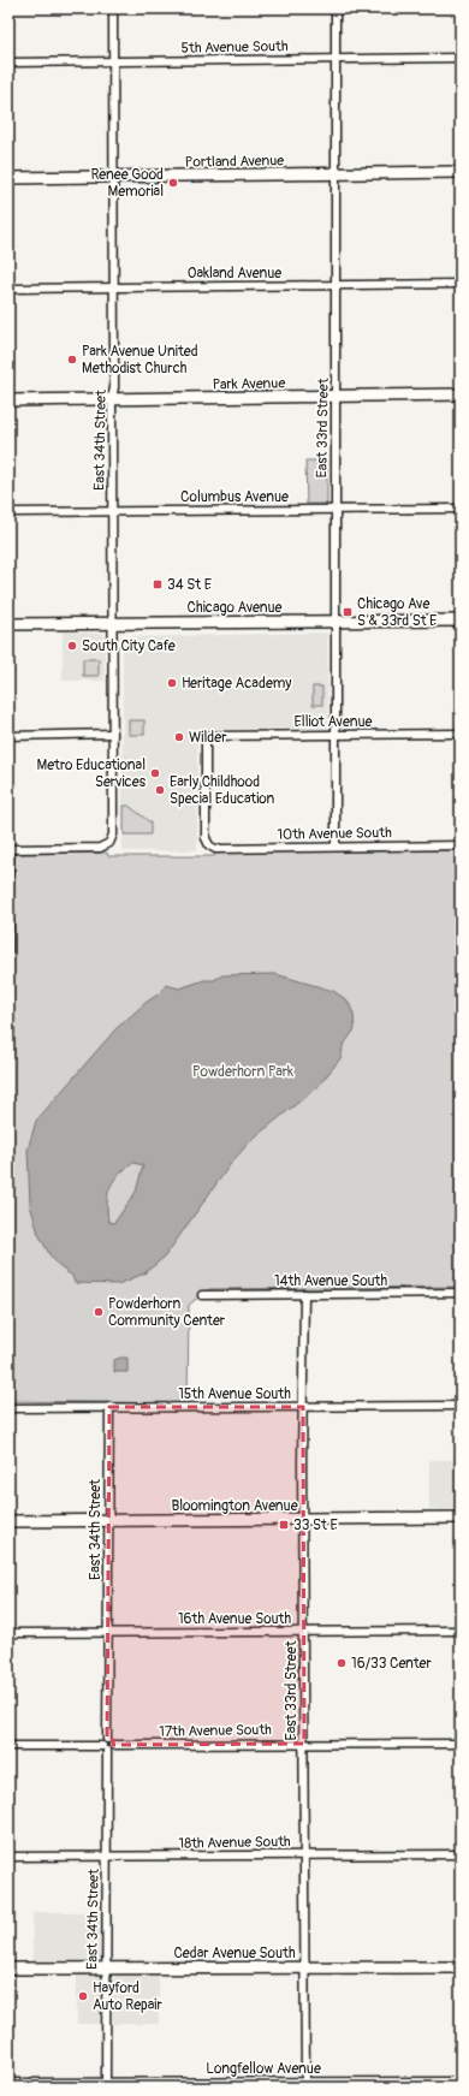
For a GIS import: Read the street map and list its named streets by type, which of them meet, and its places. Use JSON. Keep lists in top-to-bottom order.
{
  "streets": {
    "street": [
      "5th Avenue South",
      "Portland Avenue",
      "Oakland Avenue",
      "Park Avenue",
      "East 33rd Street",
      "East 34th Street",
      "Columbus Avenue",
      "Chicago Avenue",
      "Elliot Avenue",
      "10th Avenue South",
      "14th Avenue South",
      "15th Avenue South",
      "Bloomington Avenue",
      "16th Avenue South",
      "17th Avenue South",
      "18th Avenue South",
      "Cedar Avenue South",
      "Longfellow Avenue"
    ]
  },
  "crossings": [
    ["5th Avenue South", "East 33rd Street"],
    ["5th Avenue South", "East 34th Street"],
    ["Portland Avenue", "East 33rd Street"],
    ["Portland Avenue", "East 34th Street"],
    ["Oakland Avenue", "East 33rd Street"],
    ["Oakland Avenue", "East 34th Street"],
    ["Park Avenue", "East 33rd Street"],
    ["Park Avenue", "East 34th Street"],
    ["East 33rd Street", "Columbus Avenue"],
    ["East 33rd Street", "Chicago Avenue"],
    ["East 33rd Street", "Elliot Avenue"],
    ["East 33rd Street", "10th Avenue South"],
    ["East 33rd Street", "14th Avenue South"],
    ["East 33rd Street", "15th Avenue South"],
    ["East 33rd Street", "Bloomington Avenue"],
    ["East 33rd Street", "16th Avenue South"],
    ["East 33rd Street", "17th Avenue South"],
    ["East 33rd Street", "18th Avenue South"],
    ["East 33rd Street", "Cedar Avenue South"],
    ["East 33rd Street", "Longfellow Avenue"],
    ["East 34th Street", "Columbus Avenue"],
    ["East 34th Street", "Chicago Avenue"],
    ["East 34th Street", "15th Avenue South"],
    ["East 34th Street", "Bloomington Avenue"],
    ["East 34th Street", "16th Avenue South"],
    ["East 34th Street", "18th Avenue South"],
    ["East 34th Street", "Cedar Avenue South"],
    ["East 34th Street", "Longfellow Avenue"],
    ["Elliot Avenue", "10th Avenue South"]
  ],
  "parks": ["Powderhorn Park"],
  "places": {
    "other": [
      "Renee Good Memorial",
      "Park Avenue United Methodist Church",
      "South City Cafe",
      "Heritage Academy",
      "Wilder",
      "Metro Educational Services",
      "Early Childhood Special Education",
      "Powderhorn Community Center",
      "16/33 Center",
      "Hayford Auto Repair"
    ],
    "transit": ["34 St E", "Chicago Ave S & 33rd St E", "33 St E"]
  }
}
